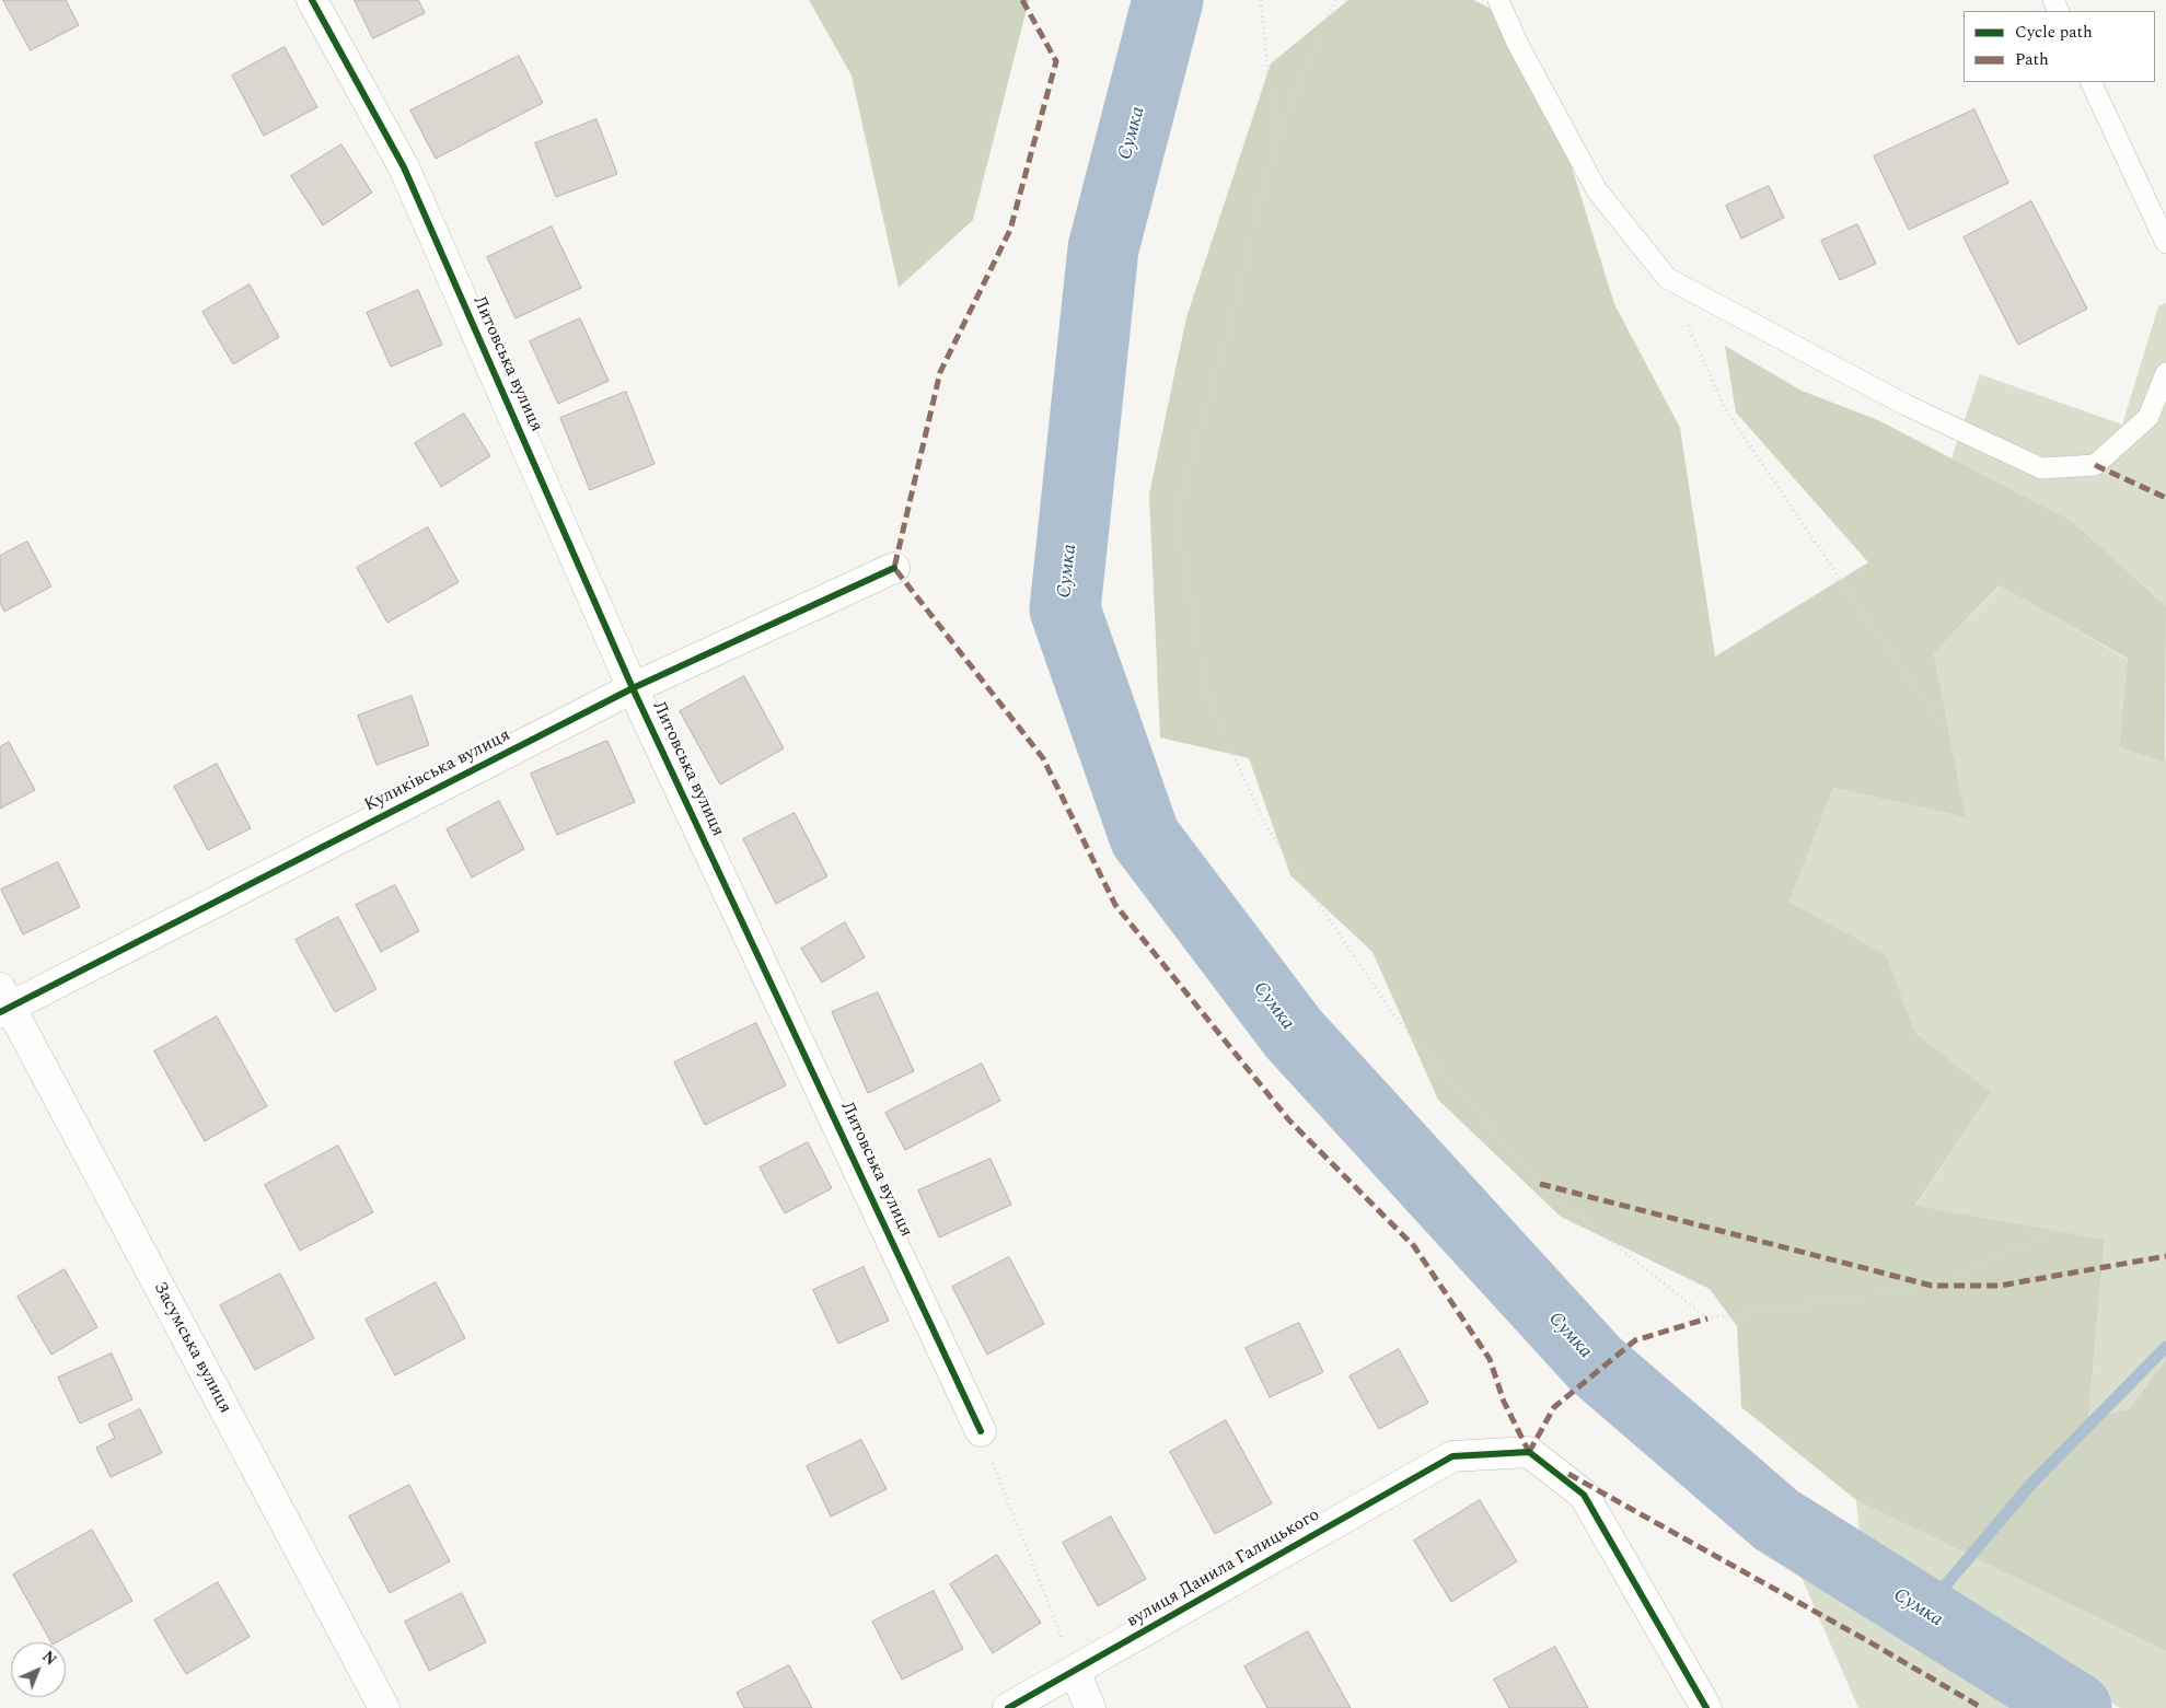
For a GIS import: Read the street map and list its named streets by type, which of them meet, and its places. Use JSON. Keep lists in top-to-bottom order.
{
  "streets": {
    "street": [
      "Литовська вулиця",
      "Куликівська вулиця",
      "Засумська вулиця",
      "вулиця Данила Галицького"
    ]
  },
  "crossings": [
    ["Литовська вулиця", "Куликівська вулиця"],
    ["Куликівська вулиця", "Засумська вулиця"]
  ],
  "water": ["Сумка"],
  "legend": ["Cycle path", "Path"],
  "north": "top right"
}
